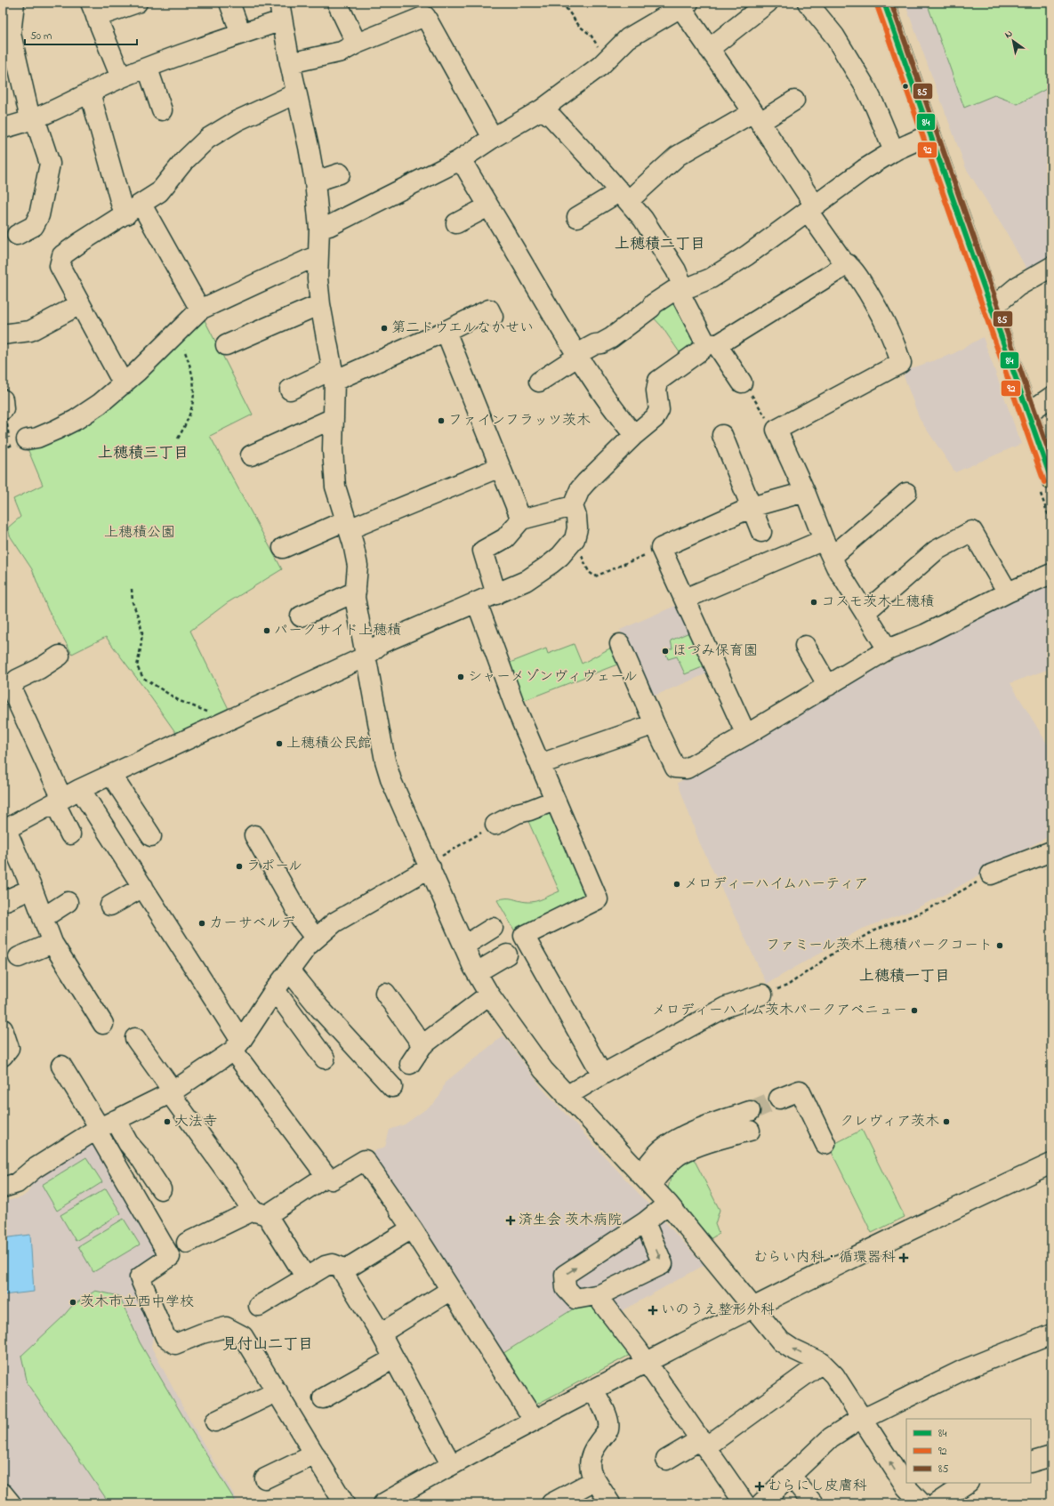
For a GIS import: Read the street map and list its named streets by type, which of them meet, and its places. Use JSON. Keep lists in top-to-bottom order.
{
  "districts": [
    "上穂積二丁目",
    "上穂積三丁目",
    "上穂積一丁目",
    "見付山二丁目"
  ],
  "parks": ["上穂積公園"],
  "places": {
    "other": [
      "第二ドウエルなかせい",
      "ファインフラッツ茨木",
      "コスモ茨木上穂積",
      "パークサイド上穂積",
      "ほづみ保育園",
      "シャーメゾンヴィヴェール",
      "上穂積公民館",
      "ラポール",
      "メロディーハイムハーティア",
      "カーサベルデ",
      "ファミール茨木上穂積パークコート",
      "メロディーハイム茨木パークアベニュー",
      "大法寺",
      "クレヴィア茨木",
      "茨木市立西中学校"
    ],
    "health": [
      "済生会 茨木病院",
      "むらい内科・循環器科",
      "いのうえ整形外科",
      "むらにし皮膚科"
    ]
  },
  "lines": ["transit line 84", "transit line 85", "transit line 92"],
  "legend": ["84", "92", "85"],
  "scale_bar": "50 m",
  "north": "top left"
}
